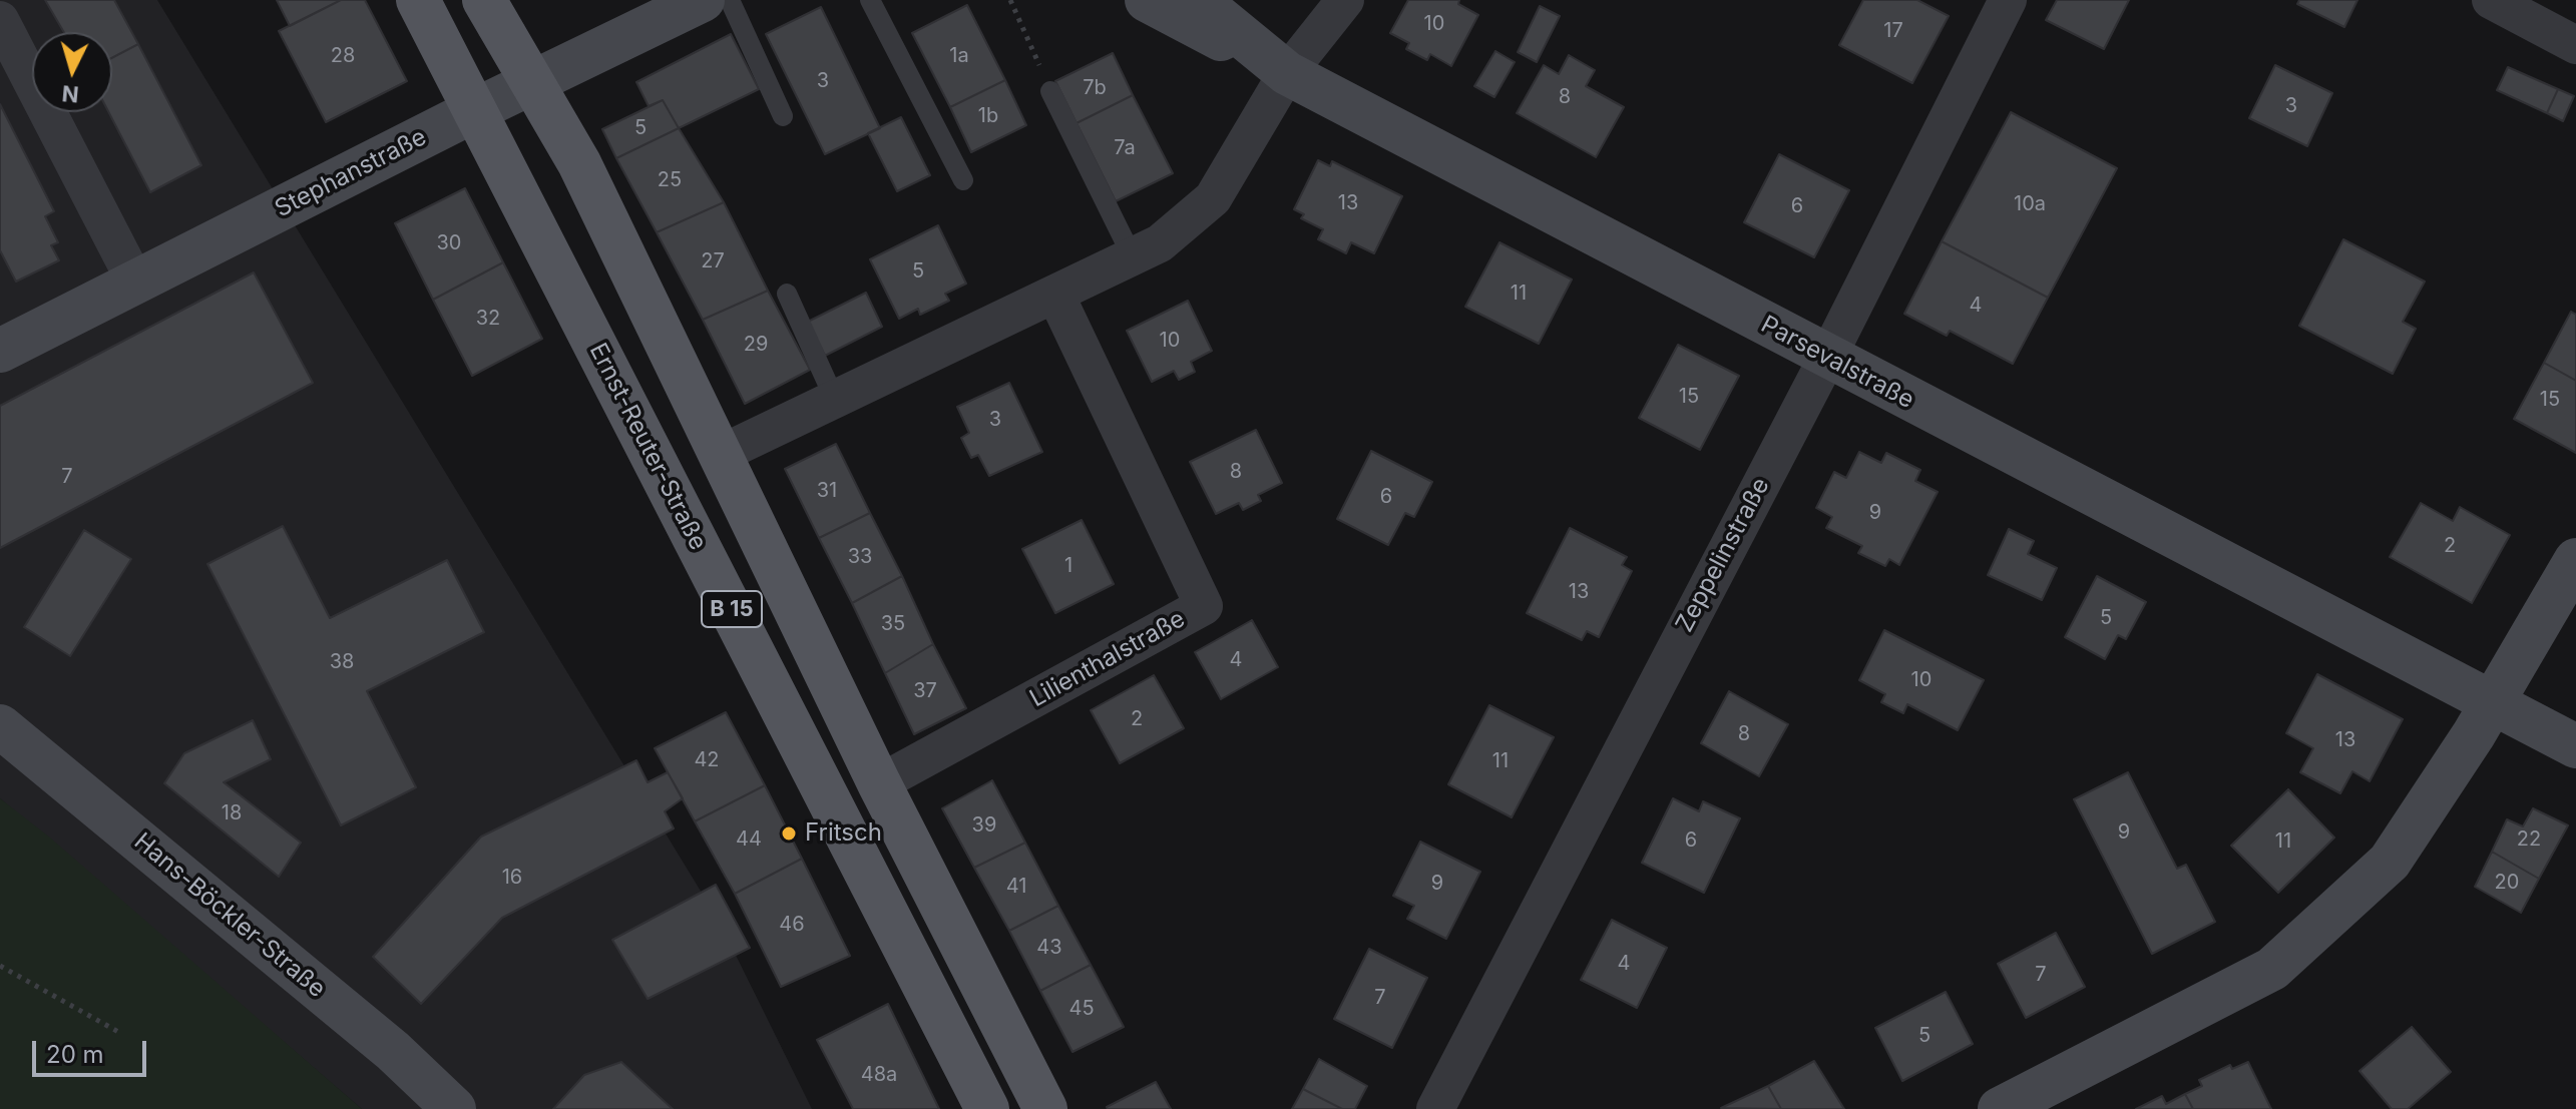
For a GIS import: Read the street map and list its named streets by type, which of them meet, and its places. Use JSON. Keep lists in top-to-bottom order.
{
  "streets": {
    "main road": [
      "Stephanstraße",
      "Parsevalstraße",
      "Ernst-Reuter-Straße",
      "B 15",
      "Hans-Böckler-Straße"
    ],
    "street": ["Zeppelinstraße", "Lilienthalstraße"]
  },
  "crossings": [
    ["Stephanstraße", "Ernst-Reuter-Straße"],
    ["Stephanstraße", "B 15"],
    ["Parsevalstraße", "Zeppelinstraße"],
    ["B 15", "Lilienthalstraße"]
  ],
  "places": ["Fritsch"],
  "house_numbers": [
    "10",
    "17",
    "28",
    "1a",
    "3",
    "7b",
    "8",
    "3",
    "1b",
    "5",
    "7a",
    "25",
    "13",
    "10a",
    "6",
    "30",
    "27",
    "5",
    "11",
    "4",
    "32",
    "10",
    "29",
    "15",
    "15",
    "3",
    "8",
    "7",
    "31",
    "6",
    "9",
    "2",
    "33",
    "1",
    "13",
    "5",
    "35",
    "4",
    "38",
    "10",
    "37",
    "2",
    "8",
    "13",
    "42",
    "11",
    "18",
    "39",
    "9",
    "44",
    "22",
    "6",
    "11",
    "16",
    "20",
    "9",
    "41",
    "46",
    "43",
    "4",
    "7",
    "7",
    "45",
    "5",
    "48a"
  ],
  "scale_bar": "20 m",
  "north": "bottom"
}
